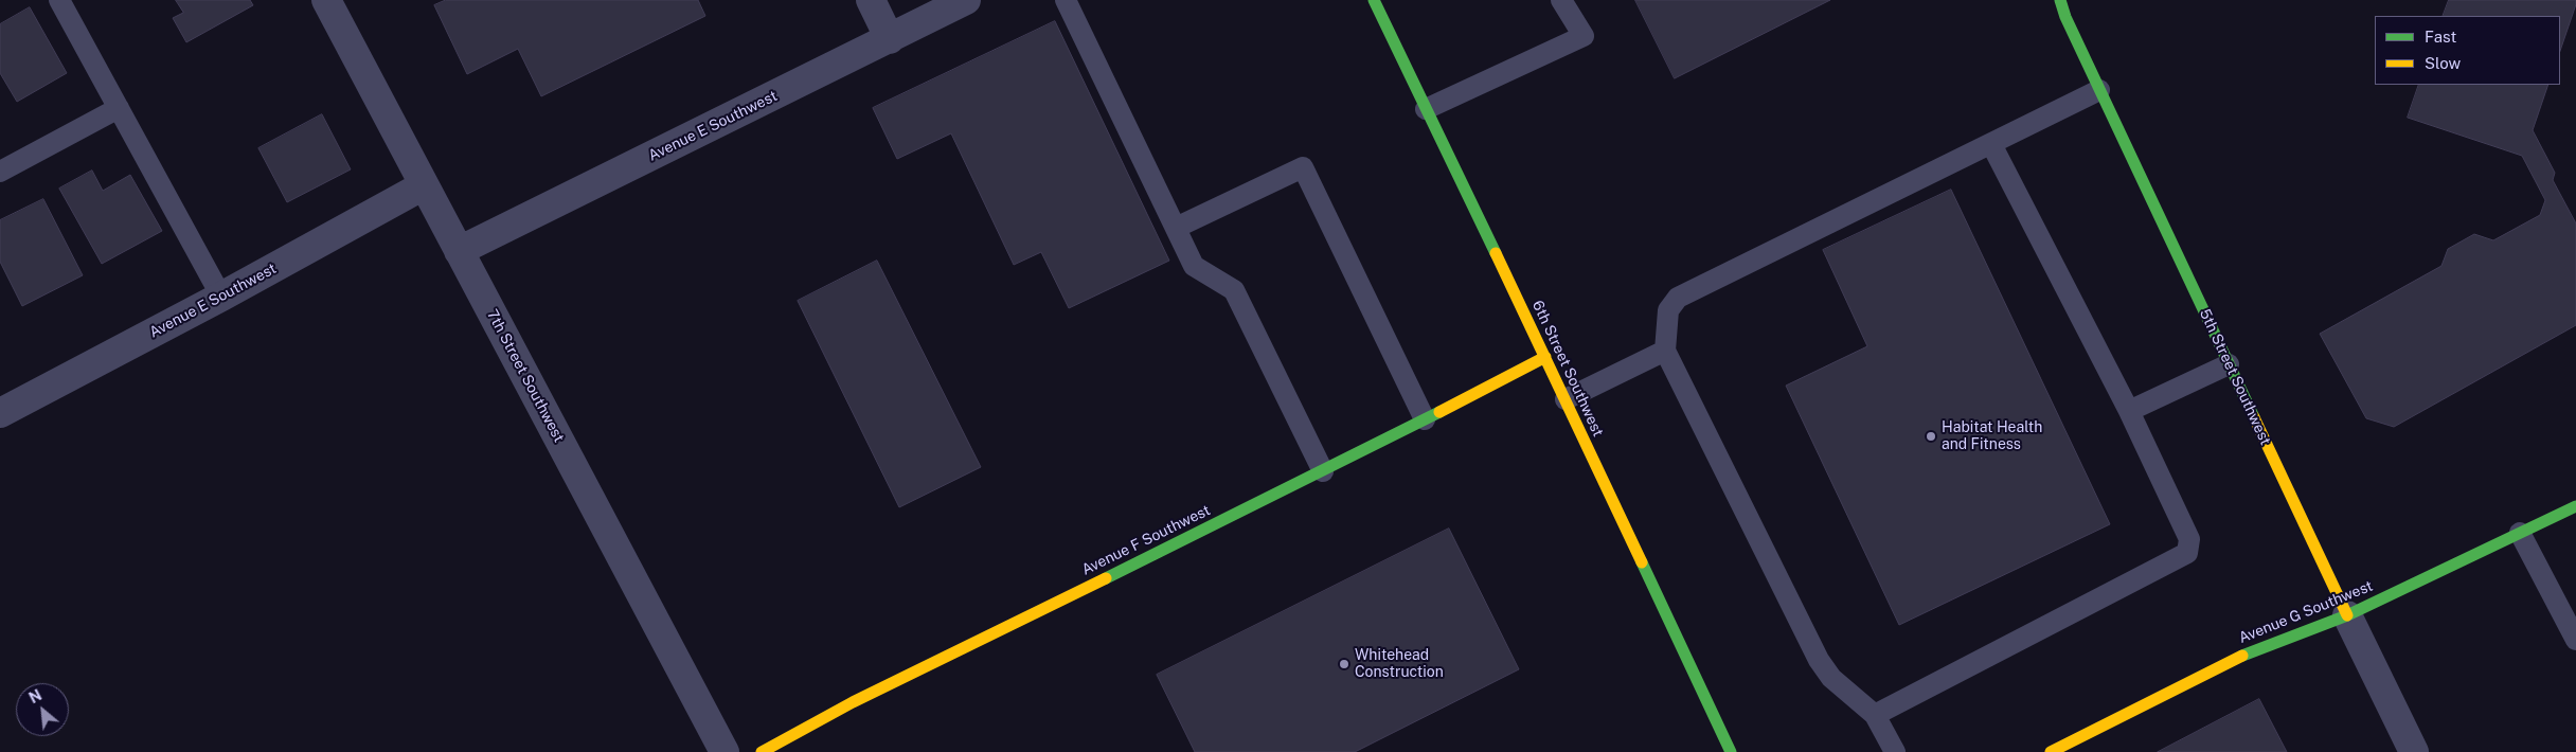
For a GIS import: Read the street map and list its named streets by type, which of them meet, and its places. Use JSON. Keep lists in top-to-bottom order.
{
  "streets": {
    "street": [
      "Avenue E Southwest",
      "6th Street Southwest",
      "7th Street Southwest",
      "5th Street Southwest",
      "Avenue F Southwest",
      "Avenue G Southwest"
    ]
  },
  "crossings": [
    ["Avenue E Southwest", "7th Street Southwest"],
    ["6th Street Southwest", "Avenue F Southwest"],
    ["5th Street Southwest", "Avenue G Southwest"]
  ],
  "places": ["Habitat Health and Fitness", "Whitehead Construction"],
  "legend": ["Fast", "Slow"],
  "north": "top left"
}
